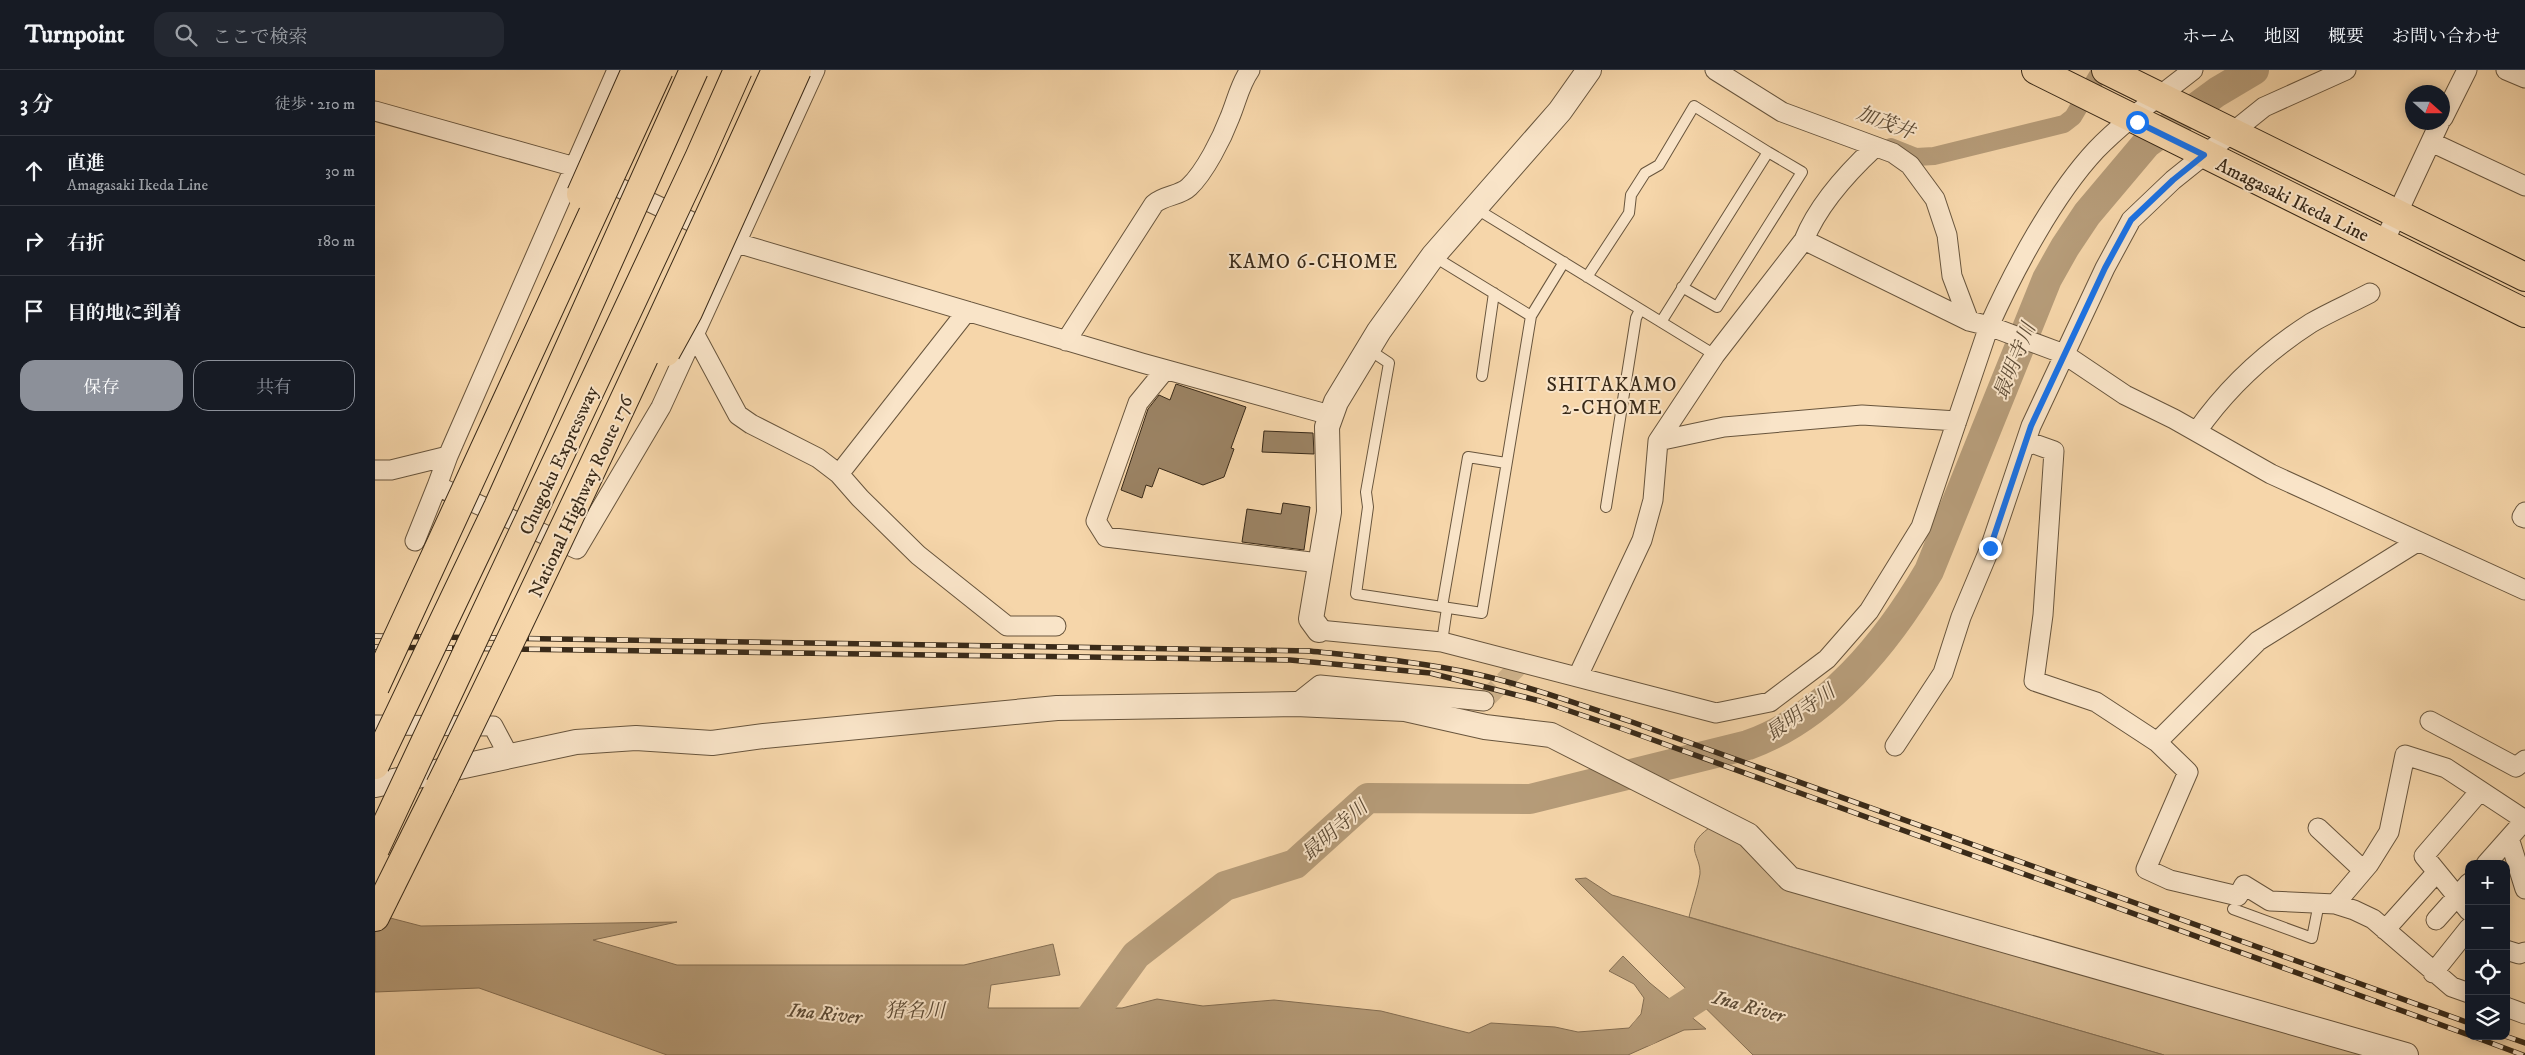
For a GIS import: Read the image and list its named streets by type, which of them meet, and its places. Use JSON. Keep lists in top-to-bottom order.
{
  "streets": {
    "main road": ["Amagasaki Ikeda Line", "Chugoku Expressway", "National Highway Route 176"]
  },
  "districts": ["KAMO 6-CHOME", "SHITAKAMO 2-CHOME"],
  "water": [
    "加茂井",
    "最明寺川",
    "Ina River",
    "猪名川"
  ],
  "north": "right",
  "page": {
    "header": "Turnpoint",
    "search": "ここで検索",
    "nav": [
      "ホーム",
      "地図",
      "概要",
      "お問い合わせ"
    ],
    "heading": ["3 分", "徒歩 · 210 m"],
    "list": [
      ["直進", "Amagasaki Ikeda Line", "30 m"],
      ["右折", "180 m"],
      "目的地に到着"
    ],
    "buttons": ["保存", "共有"],
    "map_buttons": ["+", "−"]
  }
}
